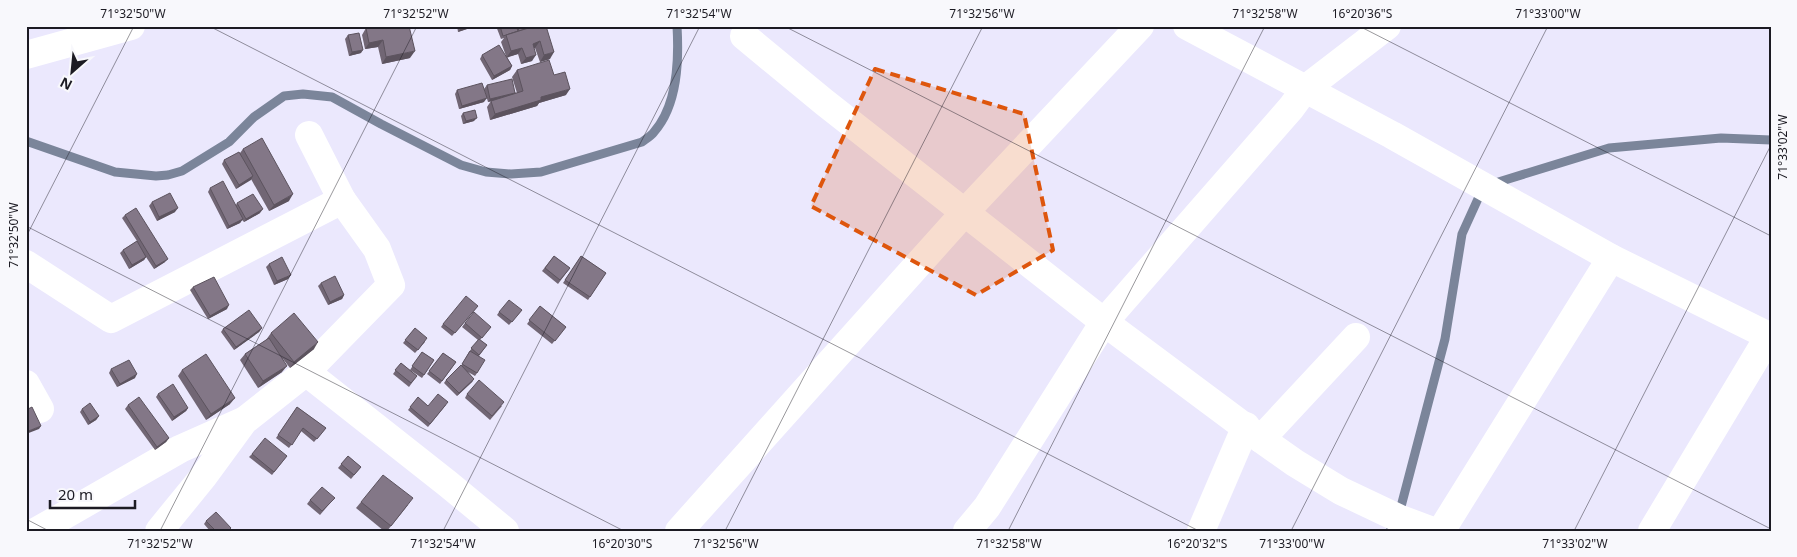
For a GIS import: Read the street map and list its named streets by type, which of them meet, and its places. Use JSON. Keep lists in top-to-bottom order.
{
  "scale_bar": "20 m",
  "north": "bottom left",
  "coordinates": [
    "71°32'50\"W",
    "71°32'52\"W",
    "71°32'54\"W",
    "71°32'56\"W",
    "71°32'58\"W",
    "16°20'36\"S",
    "71°33'00\"W",
    "71°33'02\"W",
    "16°20'30\"S",
    "16°20'32\"S"
  ]
}
